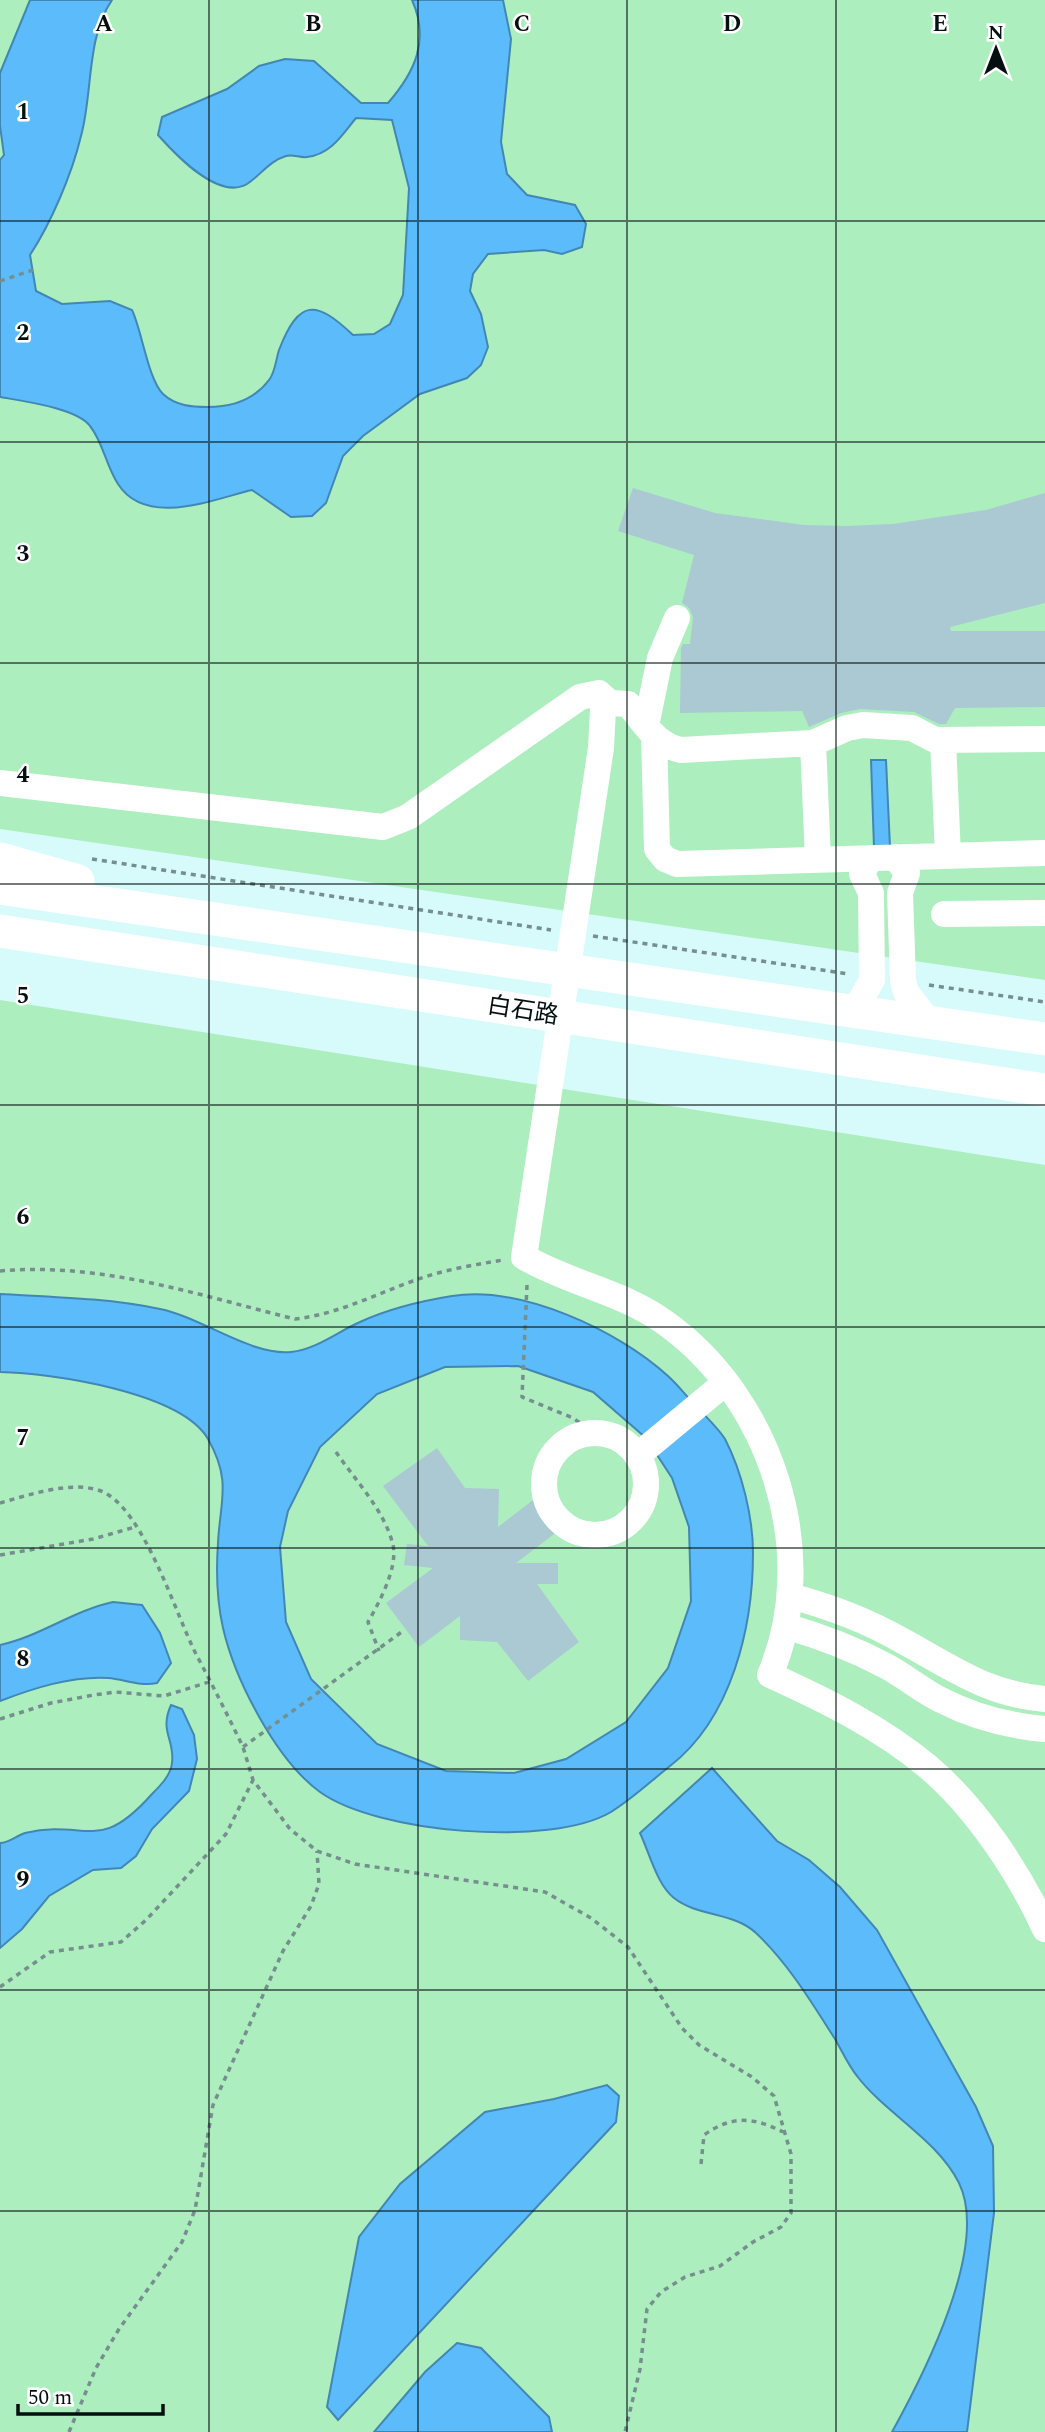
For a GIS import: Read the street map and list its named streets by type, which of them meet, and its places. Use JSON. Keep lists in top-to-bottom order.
{
  "streets": {
    "main road": ["白石路"]
  },
  "scale_bar": "50 m",
  "north": "top",
  "grid": {
    "columns": [
      "A",
      "B",
      "C",
      "D",
      "E"
    ],
    "rows": [
      "1",
      "2",
      "3",
      "4",
      "5",
      "6",
      "7",
      "8",
      "9"
    ]
  }
}
